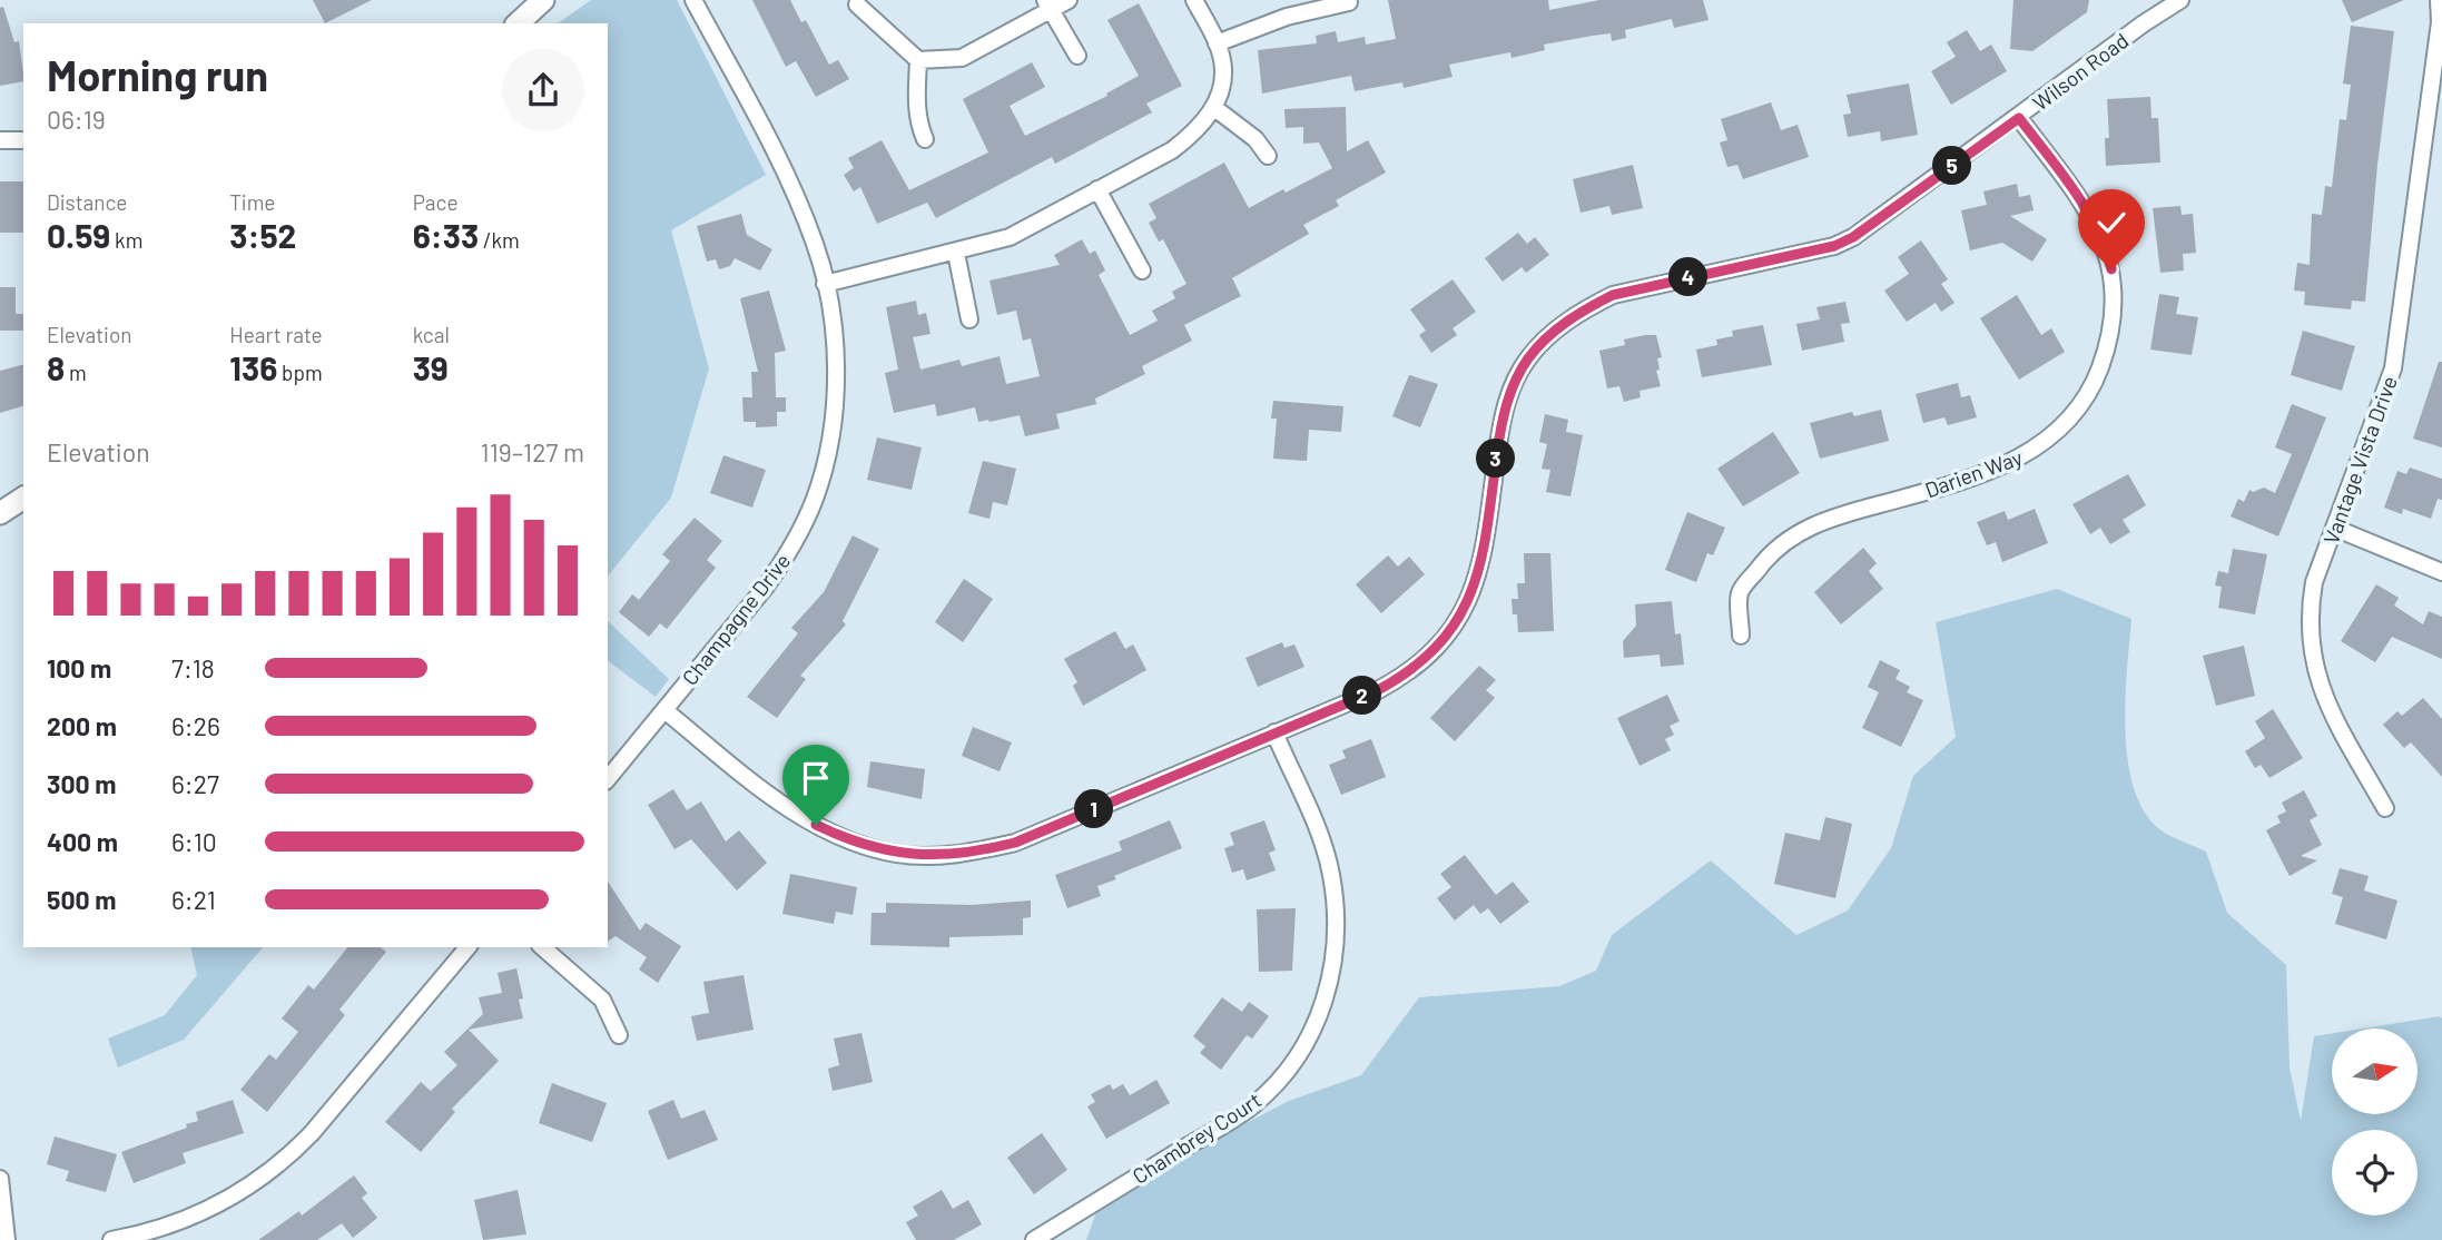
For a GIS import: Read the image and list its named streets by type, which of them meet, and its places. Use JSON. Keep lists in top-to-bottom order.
{
  "streets": {
    "street": [
      "Wilson Road",
      "Vantage Vista Drive",
      "Darien Way",
      "Champagne Drive",
      "Chambrey Court"
    ]
  },
  "crossings": [
    ["Wilson Road", "Darien Way"],
    ["Wilson Road", "Champagne Drive"],
    ["Wilson Road", "Chambrey Court"]
  ],
  "north": "right",
  "page": {
    "heading": ["Morning run", "06:19"],
    "pins": [
      "5",
      "4",
      "3",
      "2",
      "1"
    ],
    "stats": [
      ["Distance", "0.59 km"],
      ["Time", "3:52"],
      ["Pace", "6:33 /km"],
      ["Elevation", "8 m"],
      ["Heart rate", "136 bpm"],
      ["kcal", "39"]
    ],
    "chart": ["Elevation", "119–127 m"],
    "list": [
      {
        "name": "100 m",
        "note": "7:18"
      },
      {
        "name": "200 m",
        "note": "6:26"
      },
      {
        "name": "300 m",
        "note": "6:27"
      },
      {
        "name": "400 m",
        "note": "6:10"
      },
      {
        "name": "500 m",
        "note": "6:21"
      }
    ]
  }
}
